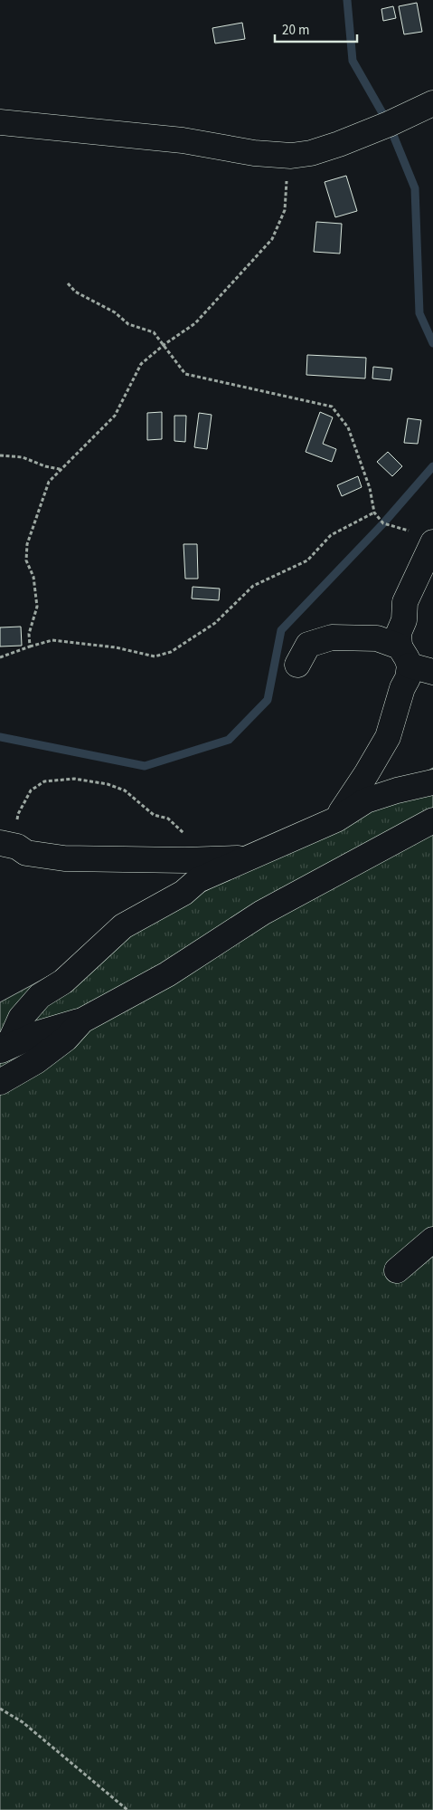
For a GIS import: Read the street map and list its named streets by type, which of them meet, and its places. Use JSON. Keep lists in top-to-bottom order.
{
  "scale_bar": "20 m"
}
